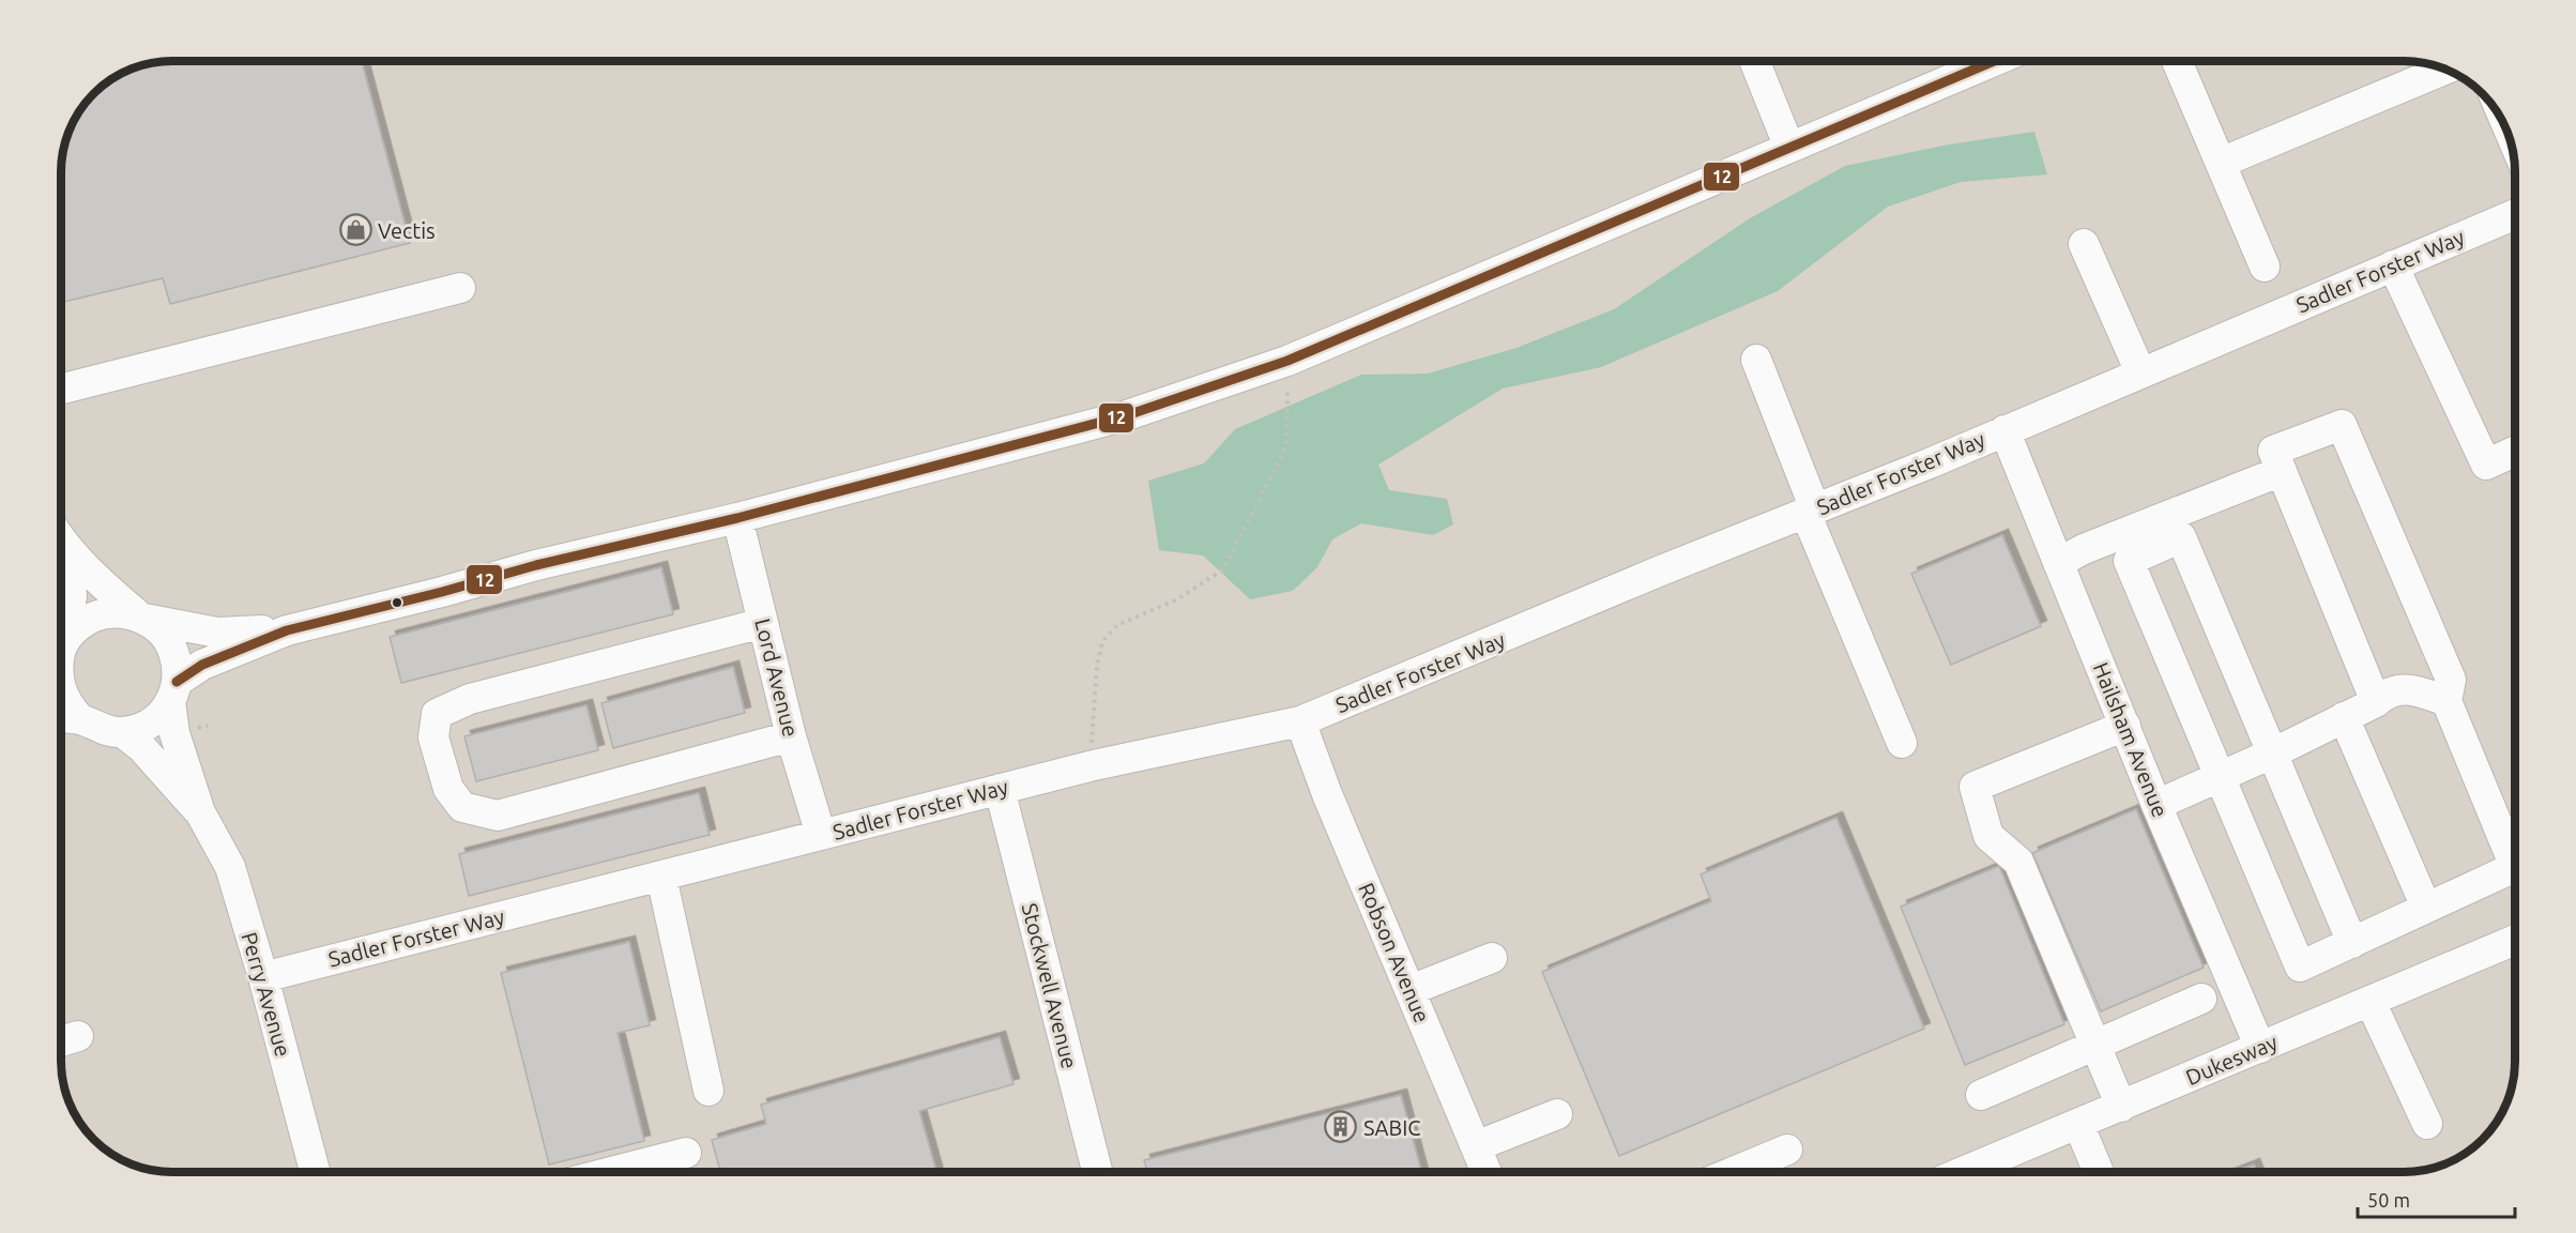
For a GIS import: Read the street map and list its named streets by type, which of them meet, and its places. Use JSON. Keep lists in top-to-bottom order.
{
  "streets": {
    "street": [
      "Sadler Forster Way",
      "Lord Avenue",
      "Hailsham Avenue",
      "Robson Avenue",
      "Stockwell Avenue",
      "Perry Avenue",
      "Dukesway"
    ]
  },
  "crossings": [
    ["Sadler Forster Way", "Lord Avenue"],
    ["Sadler Forster Way", "Hailsham Avenue"],
    ["Sadler Forster Way", "Robson Avenue"],
    ["Sadler Forster Way", "Stockwell Avenue"],
    ["Sadler Forster Way", "Perry Avenue"],
    ["Hailsham Avenue", "Dukesway"]
  ],
  "places": {
    "shop": ["Vectis"],
    "building": ["SABIC"]
  },
  "lines": ["transit line 12"],
  "scale_bar": "50 m"
}
